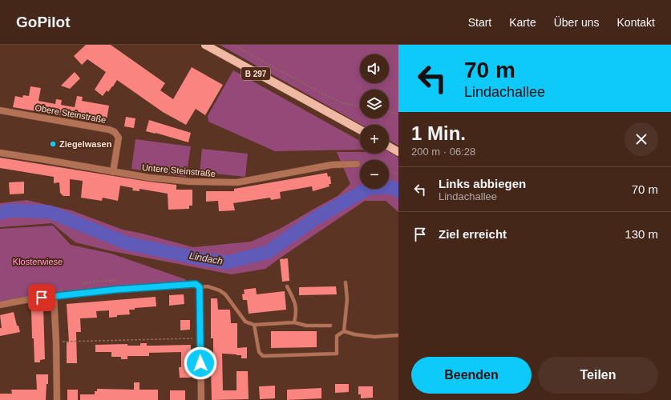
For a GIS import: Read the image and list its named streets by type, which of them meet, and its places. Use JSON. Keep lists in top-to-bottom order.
{
  "streets": {
    "main road": ["B 297"],
    "street": ["Obere Steinstraße", "Untere Steinstraße"]
  },
  "crossings": [
    ["Obere Steinstraße", "Untere Steinstraße"]
  ],
  "water": ["Lindach"],
  "parks": ["Klosterwiese"],
  "places": ["Ziegelwasen"],
  "page": {
    "header": "GoPilot",
    "nav": [
      "Start",
      "Karte",
      "Über uns",
      "Kontakt"
    ],
    "turn": ["70 m", "Lindachallee"],
    "map_buttons": ["+", "−"],
    "heading": ["1 Min.", "200 m · 06:28"],
    "list": [
      {
        "name": "Links abbiegen",
        "note": "Lindachallee",
        "value": "70 m"
      },
      {
        "name": "Ziel erreicht",
        "value": "130 m"
      }
    ],
    "buttons": ["Beenden", "Teilen"]
  }
}
